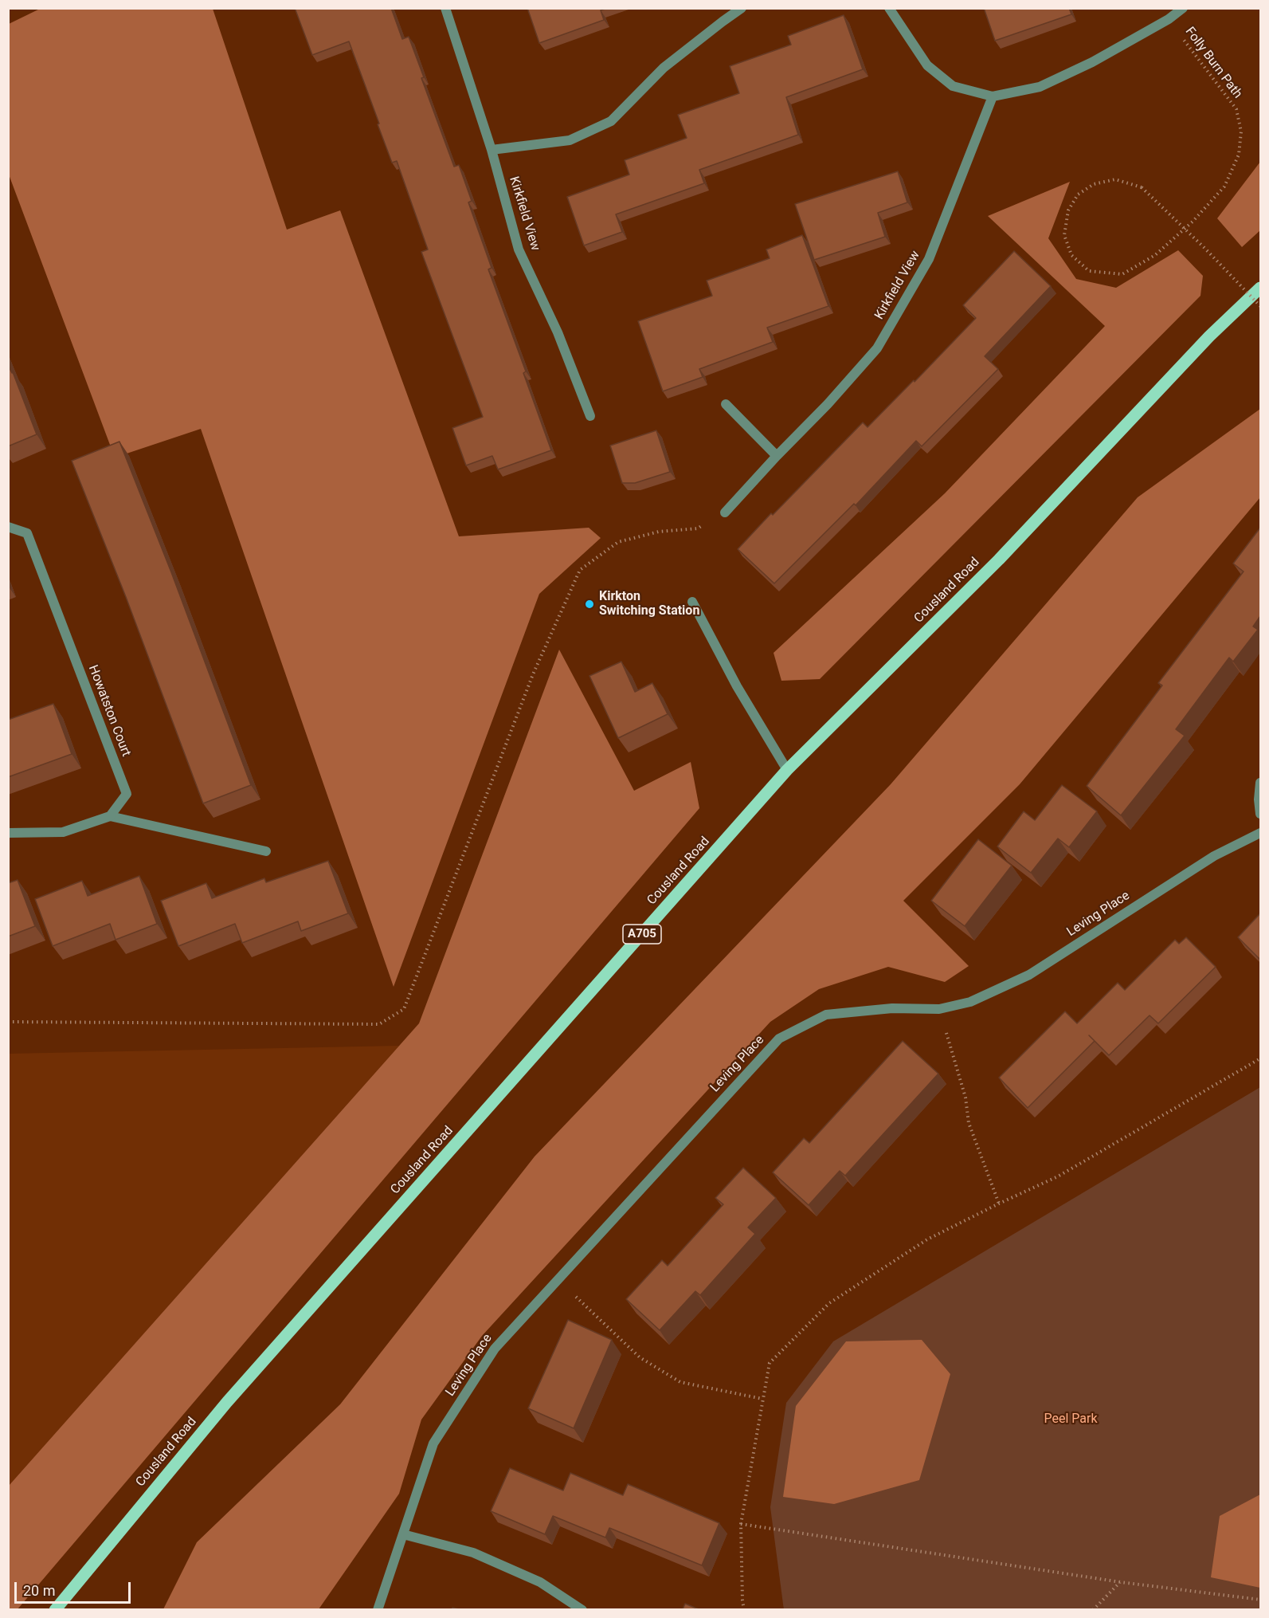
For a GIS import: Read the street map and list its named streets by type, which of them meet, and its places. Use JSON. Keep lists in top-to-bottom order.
{
  "streets": {
    "main road": ["Cousland Road", "A705"],
    "street": ["Kirkfield View", "Howatston Court", "Leving Place"],
    "path": ["Folly Burn Path"]
  },
  "parks": ["Peel Park"],
  "places": ["Kirkton Switching Station"],
  "scale_bar": "20 m"
}
